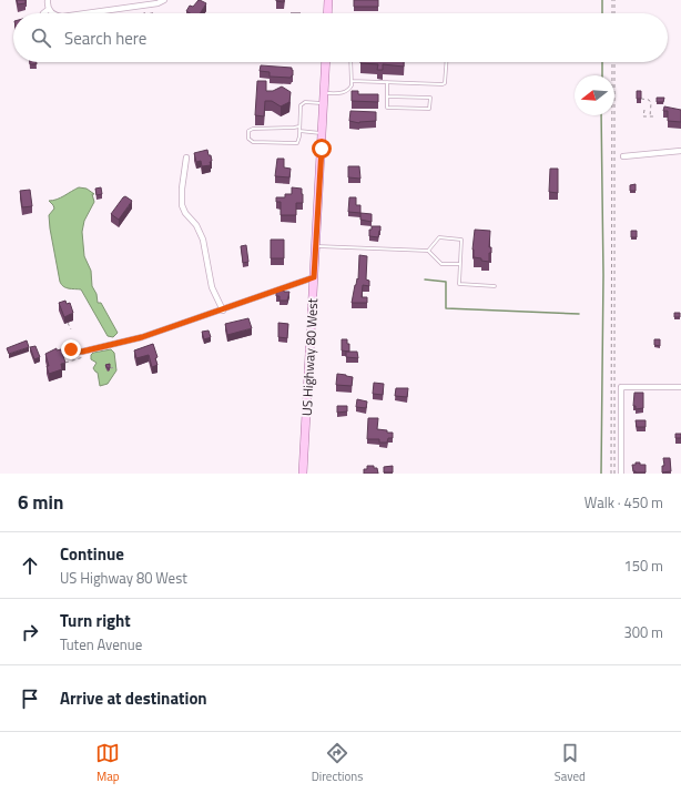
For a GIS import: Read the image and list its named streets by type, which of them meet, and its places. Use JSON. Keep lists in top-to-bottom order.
{
  "streets": {
    "main road": ["US Highway 80 West"]
  },
  "north": "left",
  "page": {
    "search": "Search here",
    "heading": ["6 min", "Walk · 450 m"],
    "list": [
      ["Continue", "US Highway 80 West", "150 m"],
      ["Turn right", "Tuten Avenue", "300 m"],
      "Arrive at destination"
    ],
    "nav": ["Map", "Directions", "Saved"]
  }
}
